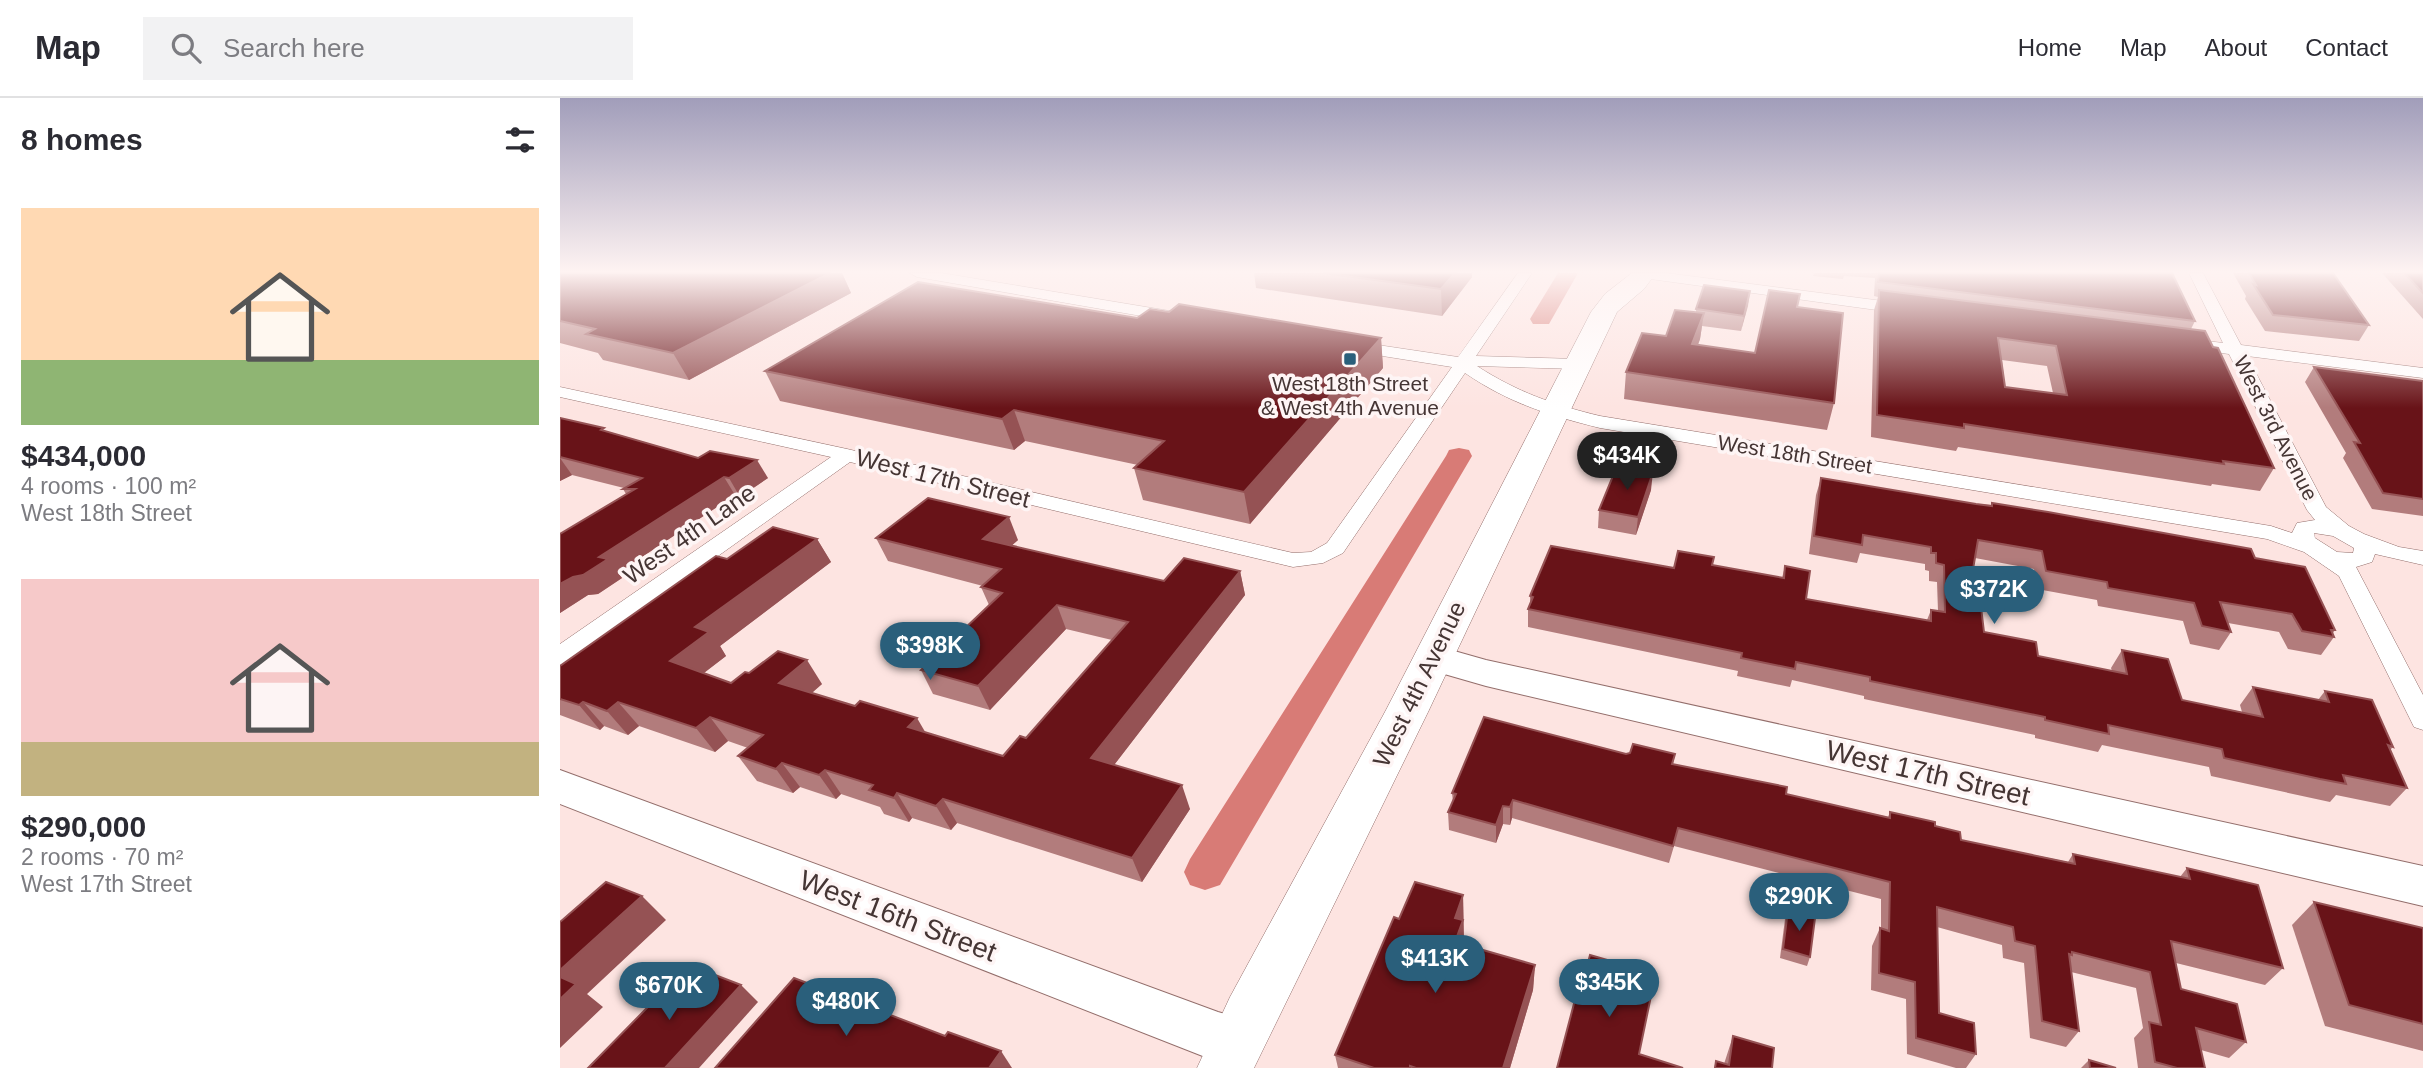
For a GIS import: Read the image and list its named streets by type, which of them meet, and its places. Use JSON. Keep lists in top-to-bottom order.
{
  "streets": {
    "main road": ["West 4th Avenue"],
    "street": [
      "West 3rd Avenue",
      "West 18th Street",
      "West 17th Street",
      "West 4th Lane",
      "West 16th Street"
    ]
  },
  "crossings": [
    ["West 3rd Avenue", "West 18th Street"],
    ["West 18th Street", "West 17th Street"],
    ["West 18th Street", "West 4th Avenue"],
    ["West 17th Street", "West 4th Lane"],
    ["West 17th Street", "West 4th Avenue"],
    ["West 4th Avenue", "West 16th Street"]
  ],
  "places": {
    "transit": ["West 18th Street & West 4th Avenue"]
  },
  "page": {
    "header": "Map",
    "search": "Search here",
    "nav": [
      "Home",
      "Map",
      "About",
      "Contact"
    ],
    "heading": "8 homes",
    "list": [
      {
        "name": "$434,000",
        "note": "4 rooms · 100 m² · West 18th Street"
      },
      {
        "name": "$290,000",
        "note": "2 rooms · 70 m² · West 17th Street"
      }
    ],
    "price": [
      "$434K",
      "$372K",
      "$398K",
      "$290K",
      "$413K",
      "$345K",
      "$670K",
      "$480K"
    ]
  }
}
